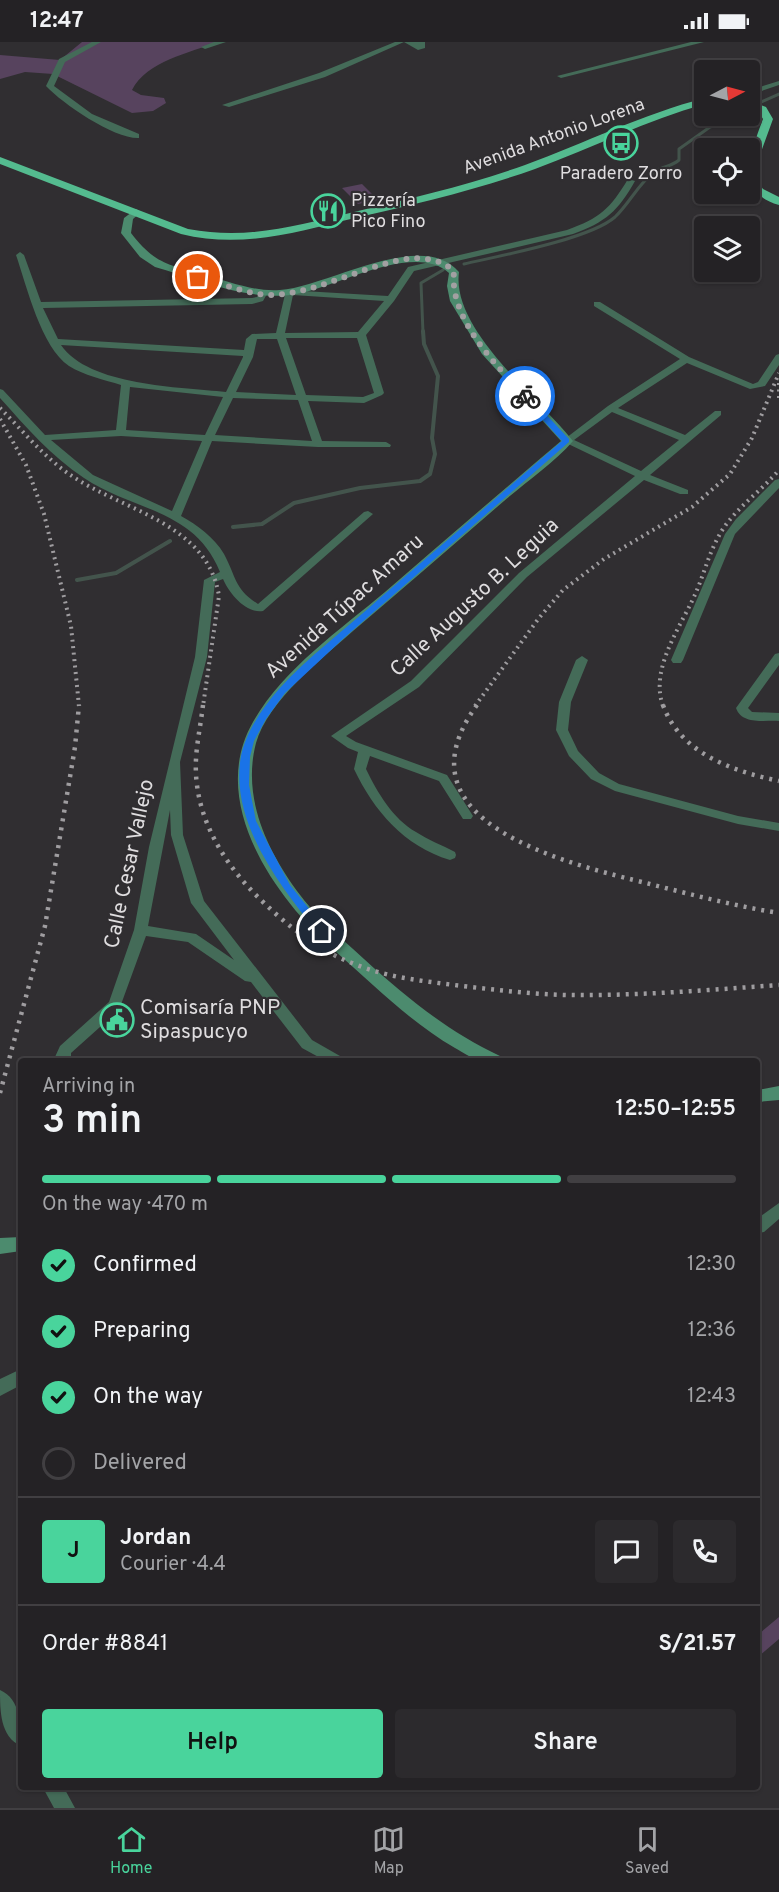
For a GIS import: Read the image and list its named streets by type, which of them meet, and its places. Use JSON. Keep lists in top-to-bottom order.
{
  "streets": {
    "highway": ["Avenida Antonio Lorena"],
    "street": ["Calle Augusto B. Leguia", "Avenida Túpac Amaru", "Calle Cesar Vallejo"]
  },
  "places": {
    "bus stop": ["Paradero Zorro"],
    "restaurant": ["Pizzería Pico Fino"],
    "public building": ["Comisaría PNP Sipaspucyo"]
  },
  "north": "right",
  "page": {
    "status": "12:47",
    "heading": ["3 min", "Arriving in", "12:50–12:55"],
    "panel": [
      "Jordan",
      "Courier · 4.4",
      "Order #8841",
      "S/21.57"
    ],
    "bar": "On the way · 470 m",
    "list": [
      ["Confirmed", "12:30"],
      ["Preparing", "12:36"],
      ["On the way", "12:43"],
      "Delivered"
    ],
    "round": "J",
    "buttons": ["Help", "Share"],
    "tabs": ["Home", "Map", "Saved"]
  }
}
